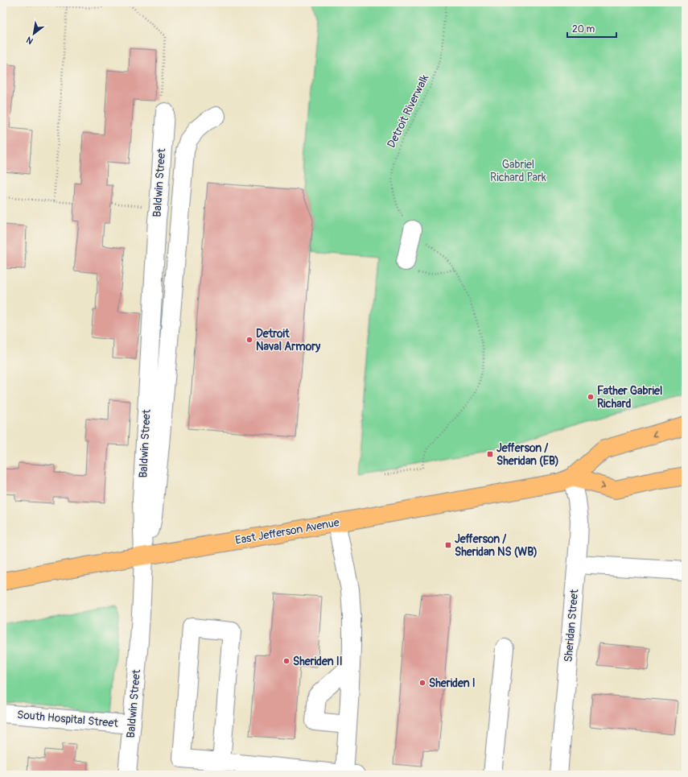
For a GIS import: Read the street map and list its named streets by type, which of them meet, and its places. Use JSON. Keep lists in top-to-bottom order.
{
  "streets": {
    "main road": ["East Jefferson Avenue"],
    "street": ["Baldwin Street", "Sheridan Street", "South Hospital Street"],
    "path": ["Detroit Riverwalk"]
  },
  "crossings": [
    ["Baldwin Street", "East Jefferson Avenue"],
    ["Baldwin Street", "South Hospital Street"],
    ["East Jefferson Avenue", "Sheridan Street"]
  ],
  "parks": ["Gabriel Richard Park"],
  "places": {
    "other": [
      "Detroit Naval Armory",
      "Father Gabriel Richard",
      "Sheriden II",
      "Sheriden I"
    ],
    "transit": ["Jefferson / Sheridan (EB)", "Jefferson / Sheridan NS (WB)"]
  },
  "scale_bar": "20 m",
  "north": "bottom left"
}
